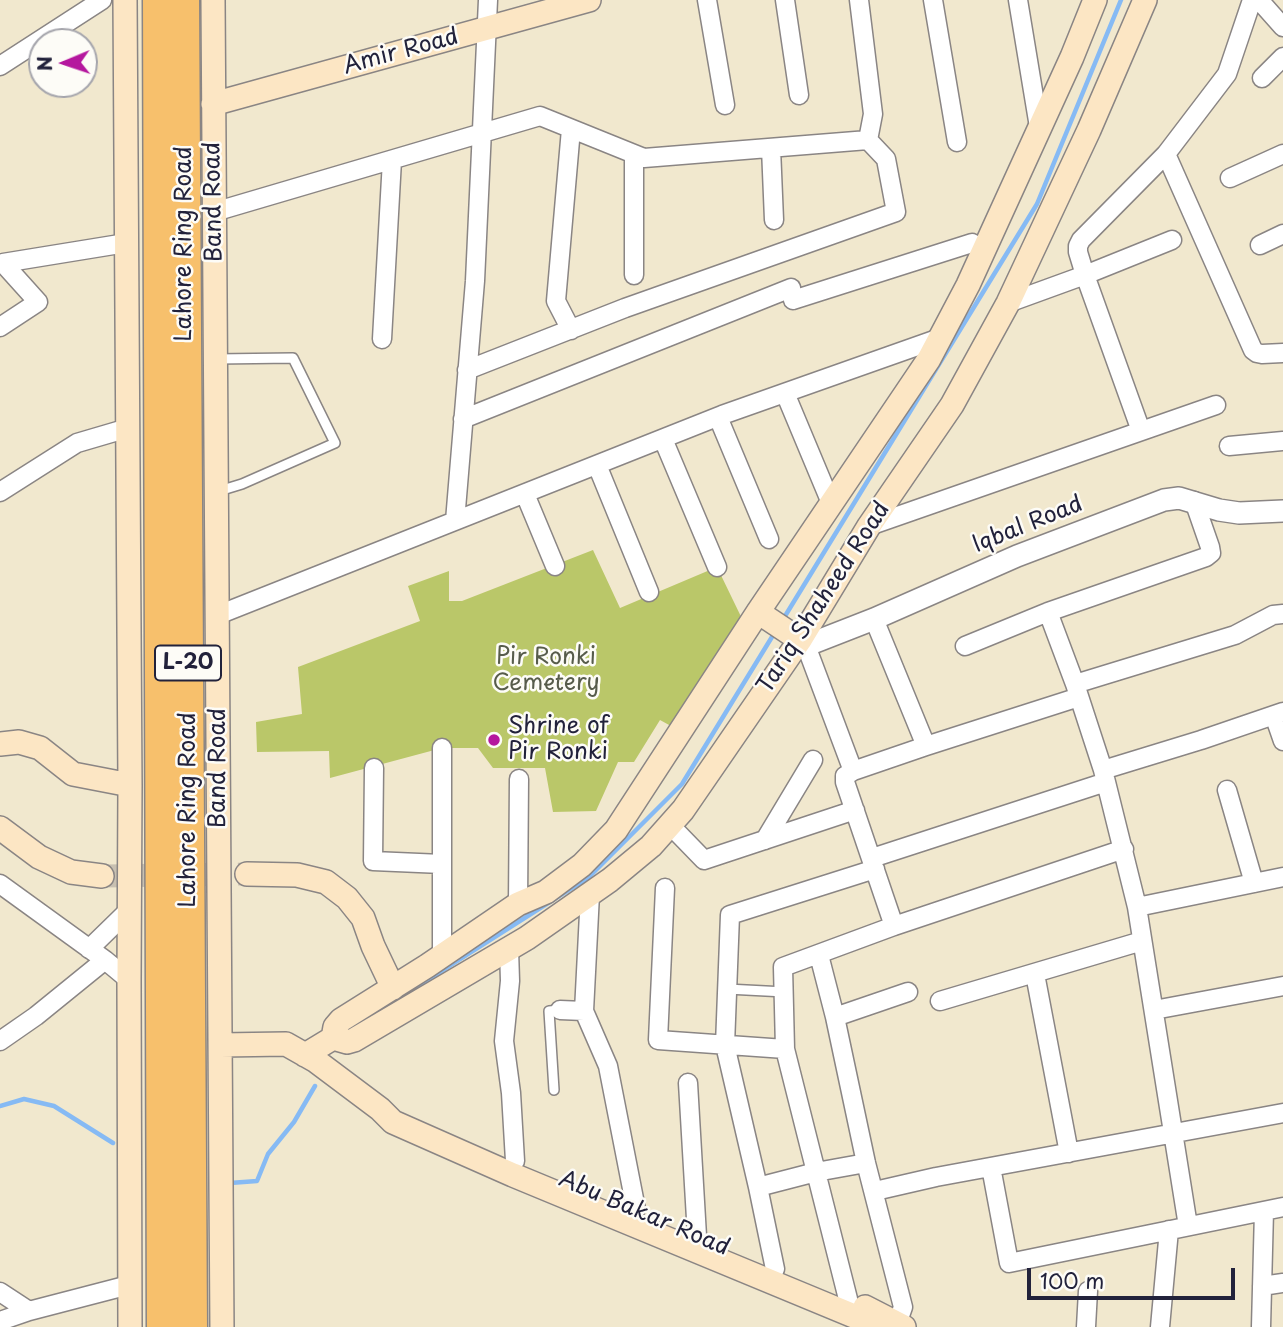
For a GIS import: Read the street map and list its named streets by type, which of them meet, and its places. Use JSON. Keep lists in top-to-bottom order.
{
  "streets": {
    "highway": ["Lahore Ring Road", "L-20"],
    "main road": [
      "Amir Road",
      "Band Road",
      "Tariq Shaheed Road",
      "Abu Bakar Road"
    ],
    "street": ["Iqbal Road"]
  },
  "crossings": [
    ["Amir Road", "Band Road"],
    ["Band Road", "Abu Bakar Road"],
    ["Iqbal Road", "Tariq Shaheed Road"],
    ["Tariq Shaheed Road", "Abu Bakar Road"]
  ],
  "parks": ["Pir Ronki Cemetery"],
  "places": ["Shrine of Pir Ronki"],
  "scale_bar": "100 m",
  "north": "left"
}
